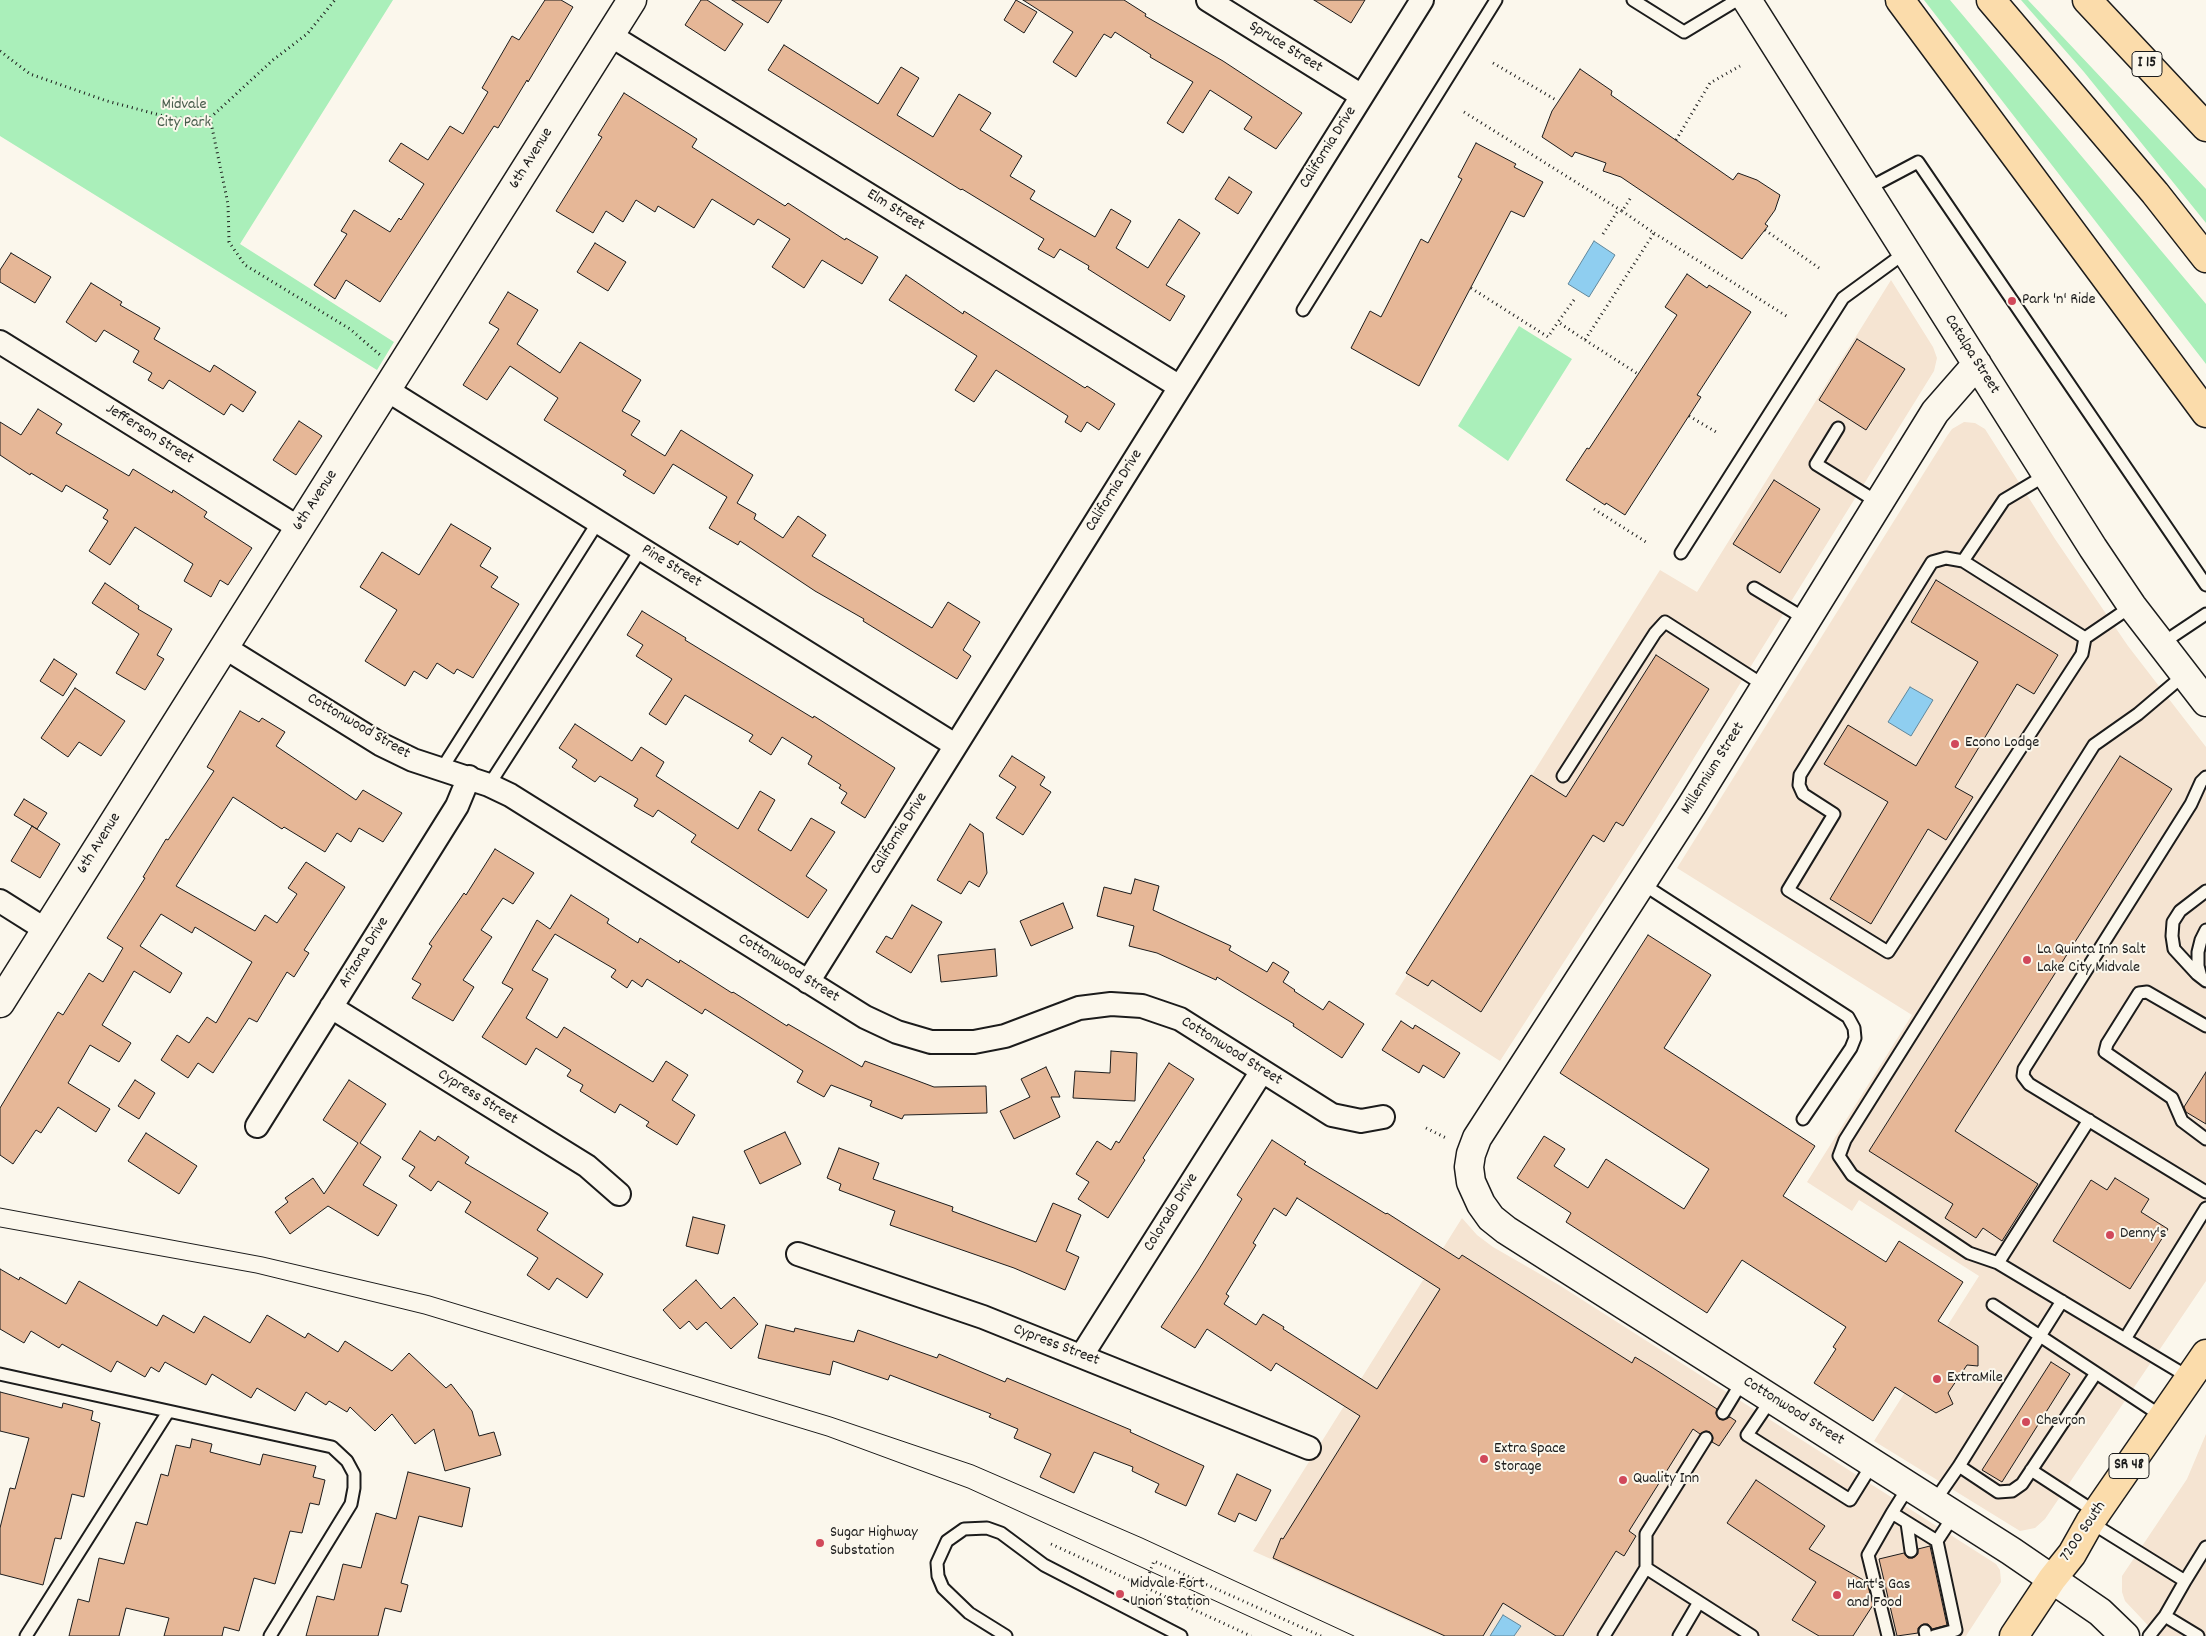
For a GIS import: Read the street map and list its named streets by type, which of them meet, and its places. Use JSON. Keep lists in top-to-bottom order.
{
  "streets": {
    "main road": ["I 15", "SR 48", "7200 South"],
    "street": [
      "Spruce Street",
      "California Drive",
      "6th Avenue",
      "Elm Street",
      "Catalpa Street",
      "Jefferson Street",
      "Pine Street",
      "Cottonwood Street",
      "Millennium Street",
      "Arizona Drive",
      "Cypress Street",
      "Colorado Drive"
    ]
  },
  "crossings": [
    ["Spruce Street", "California Drive"],
    ["California Drive", "Elm Street"],
    ["California Drive", "Pine Street"],
    ["California Drive", "Cottonwood Street"],
    ["6th Avenue", "Elm Street"],
    ["6th Avenue", "Jefferson Street"],
    ["6th Avenue", "Pine Street"],
    ["6th Avenue", "Cottonwood Street"],
    ["Catalpa Street", "Millennium Street"],
    ["Cottonwood Street", "Millennium Street"],
    ["Cottonwood Street", "Arizona Drive"],
    ["Cottonwood Street", "Colorado Drive"],
    ["Cottonwood Street", "7200 South"],
    ["Arizona Drive", "Cypress Street"],
    ["Cypress Street", "Colorado Drive"]
  ],
  "parks": ["Midvale City Park"],
  "places": [
    "Park 'n' Ride",
    "Econo Lodge",
    "La Quinta Inn Salt Lake City Midvale",
    "Denny's",
    "ExtraMile",
    "Chevron",
    "Extra Space Storage",
    "Quality Inn",
    "Sugar Highway Substation",
    "Midvale Fort Union Station",
    "Hart's Gas and Food"
  ]
}
